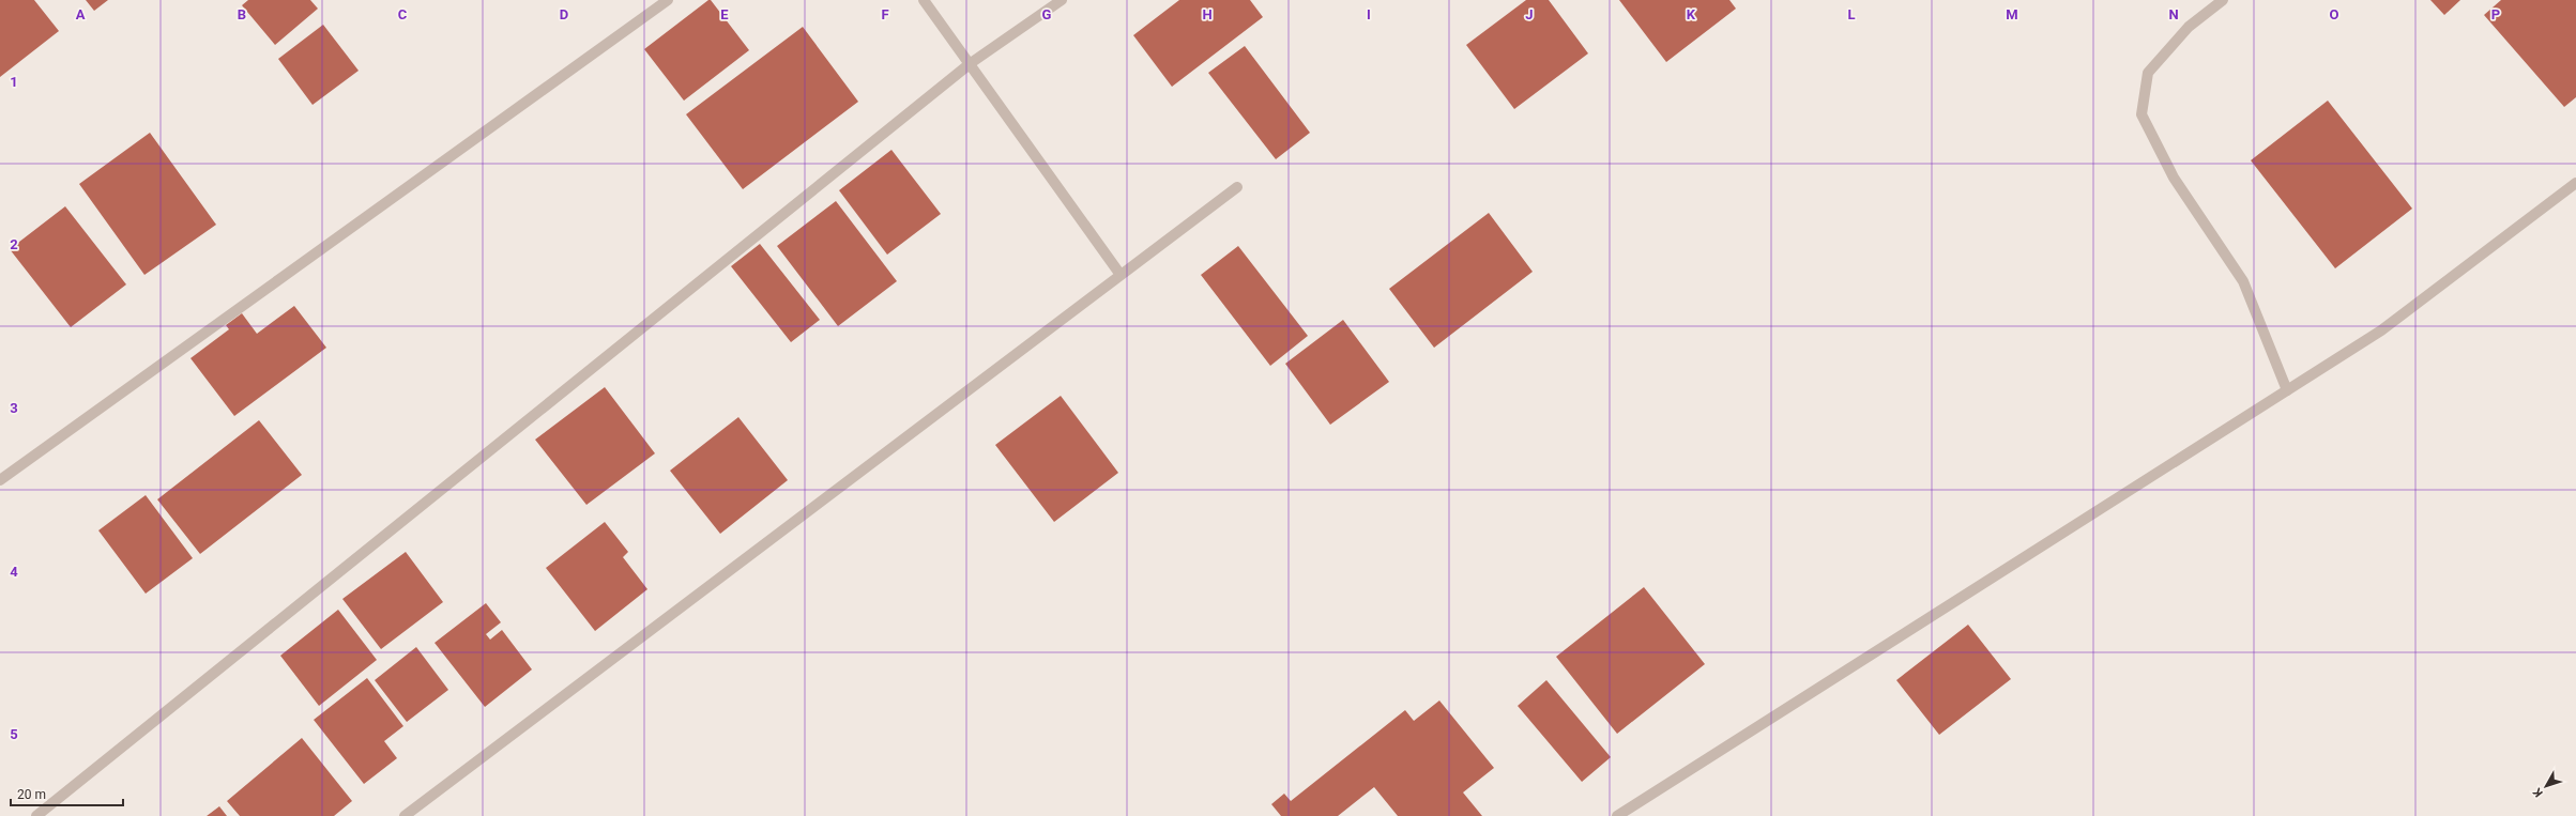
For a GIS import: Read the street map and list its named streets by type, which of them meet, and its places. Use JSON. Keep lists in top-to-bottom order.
{
  "scale_bar": "20 m",
  "north": "bottom left",
  "grid": {
    "columns": [
      "A",
      "B",
      "C",
      "D",
      "E",
      "F",
      "G",
      "H",
      "I",
      "J",
      "K",
      "L",
      "M",
      "N",
      "O",
      "P"
    ],
    "rows": [
      "1",
      "2",
      "3",
      "4",
      "5"
    ]
  }
}
